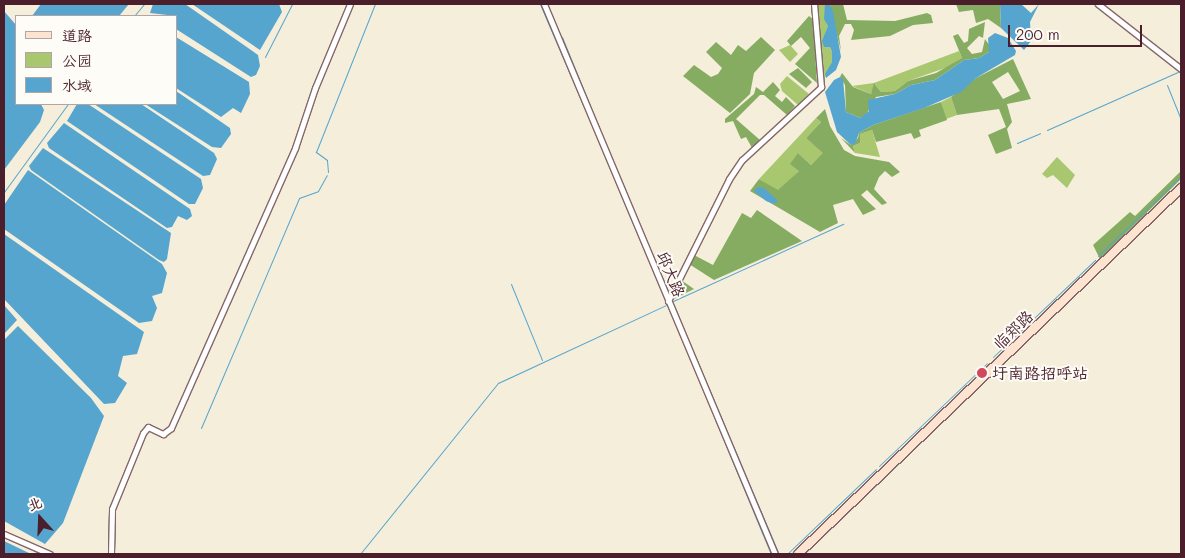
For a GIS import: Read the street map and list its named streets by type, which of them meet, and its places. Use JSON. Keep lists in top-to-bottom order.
{
  "streets": {
    "main road": ["临郑路"],
    "street": ["邱大路"]
  },
  "places": ["圩南路招呼站"],
  "legend": ["道路", "公园", "水域"],
  "scale_bar": "200 m",
  "north": "top"
}
